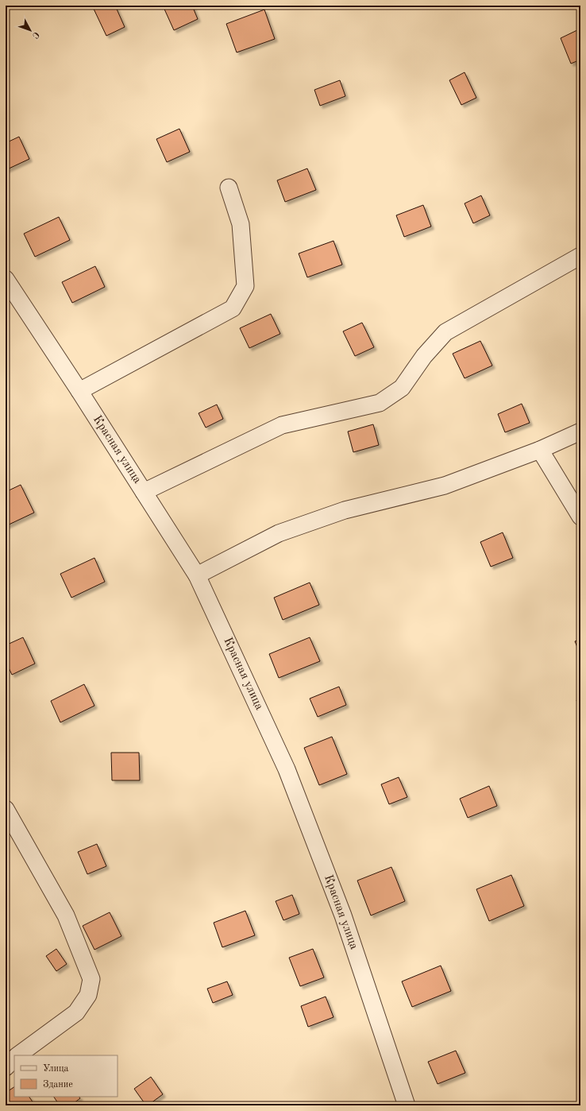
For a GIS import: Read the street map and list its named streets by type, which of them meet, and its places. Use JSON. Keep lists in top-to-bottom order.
{
  "streets": {
    "street": ["Красная улица"]
  },
  "legend": ["Улица", "Здание"],
  "north": "bottom right"
}
